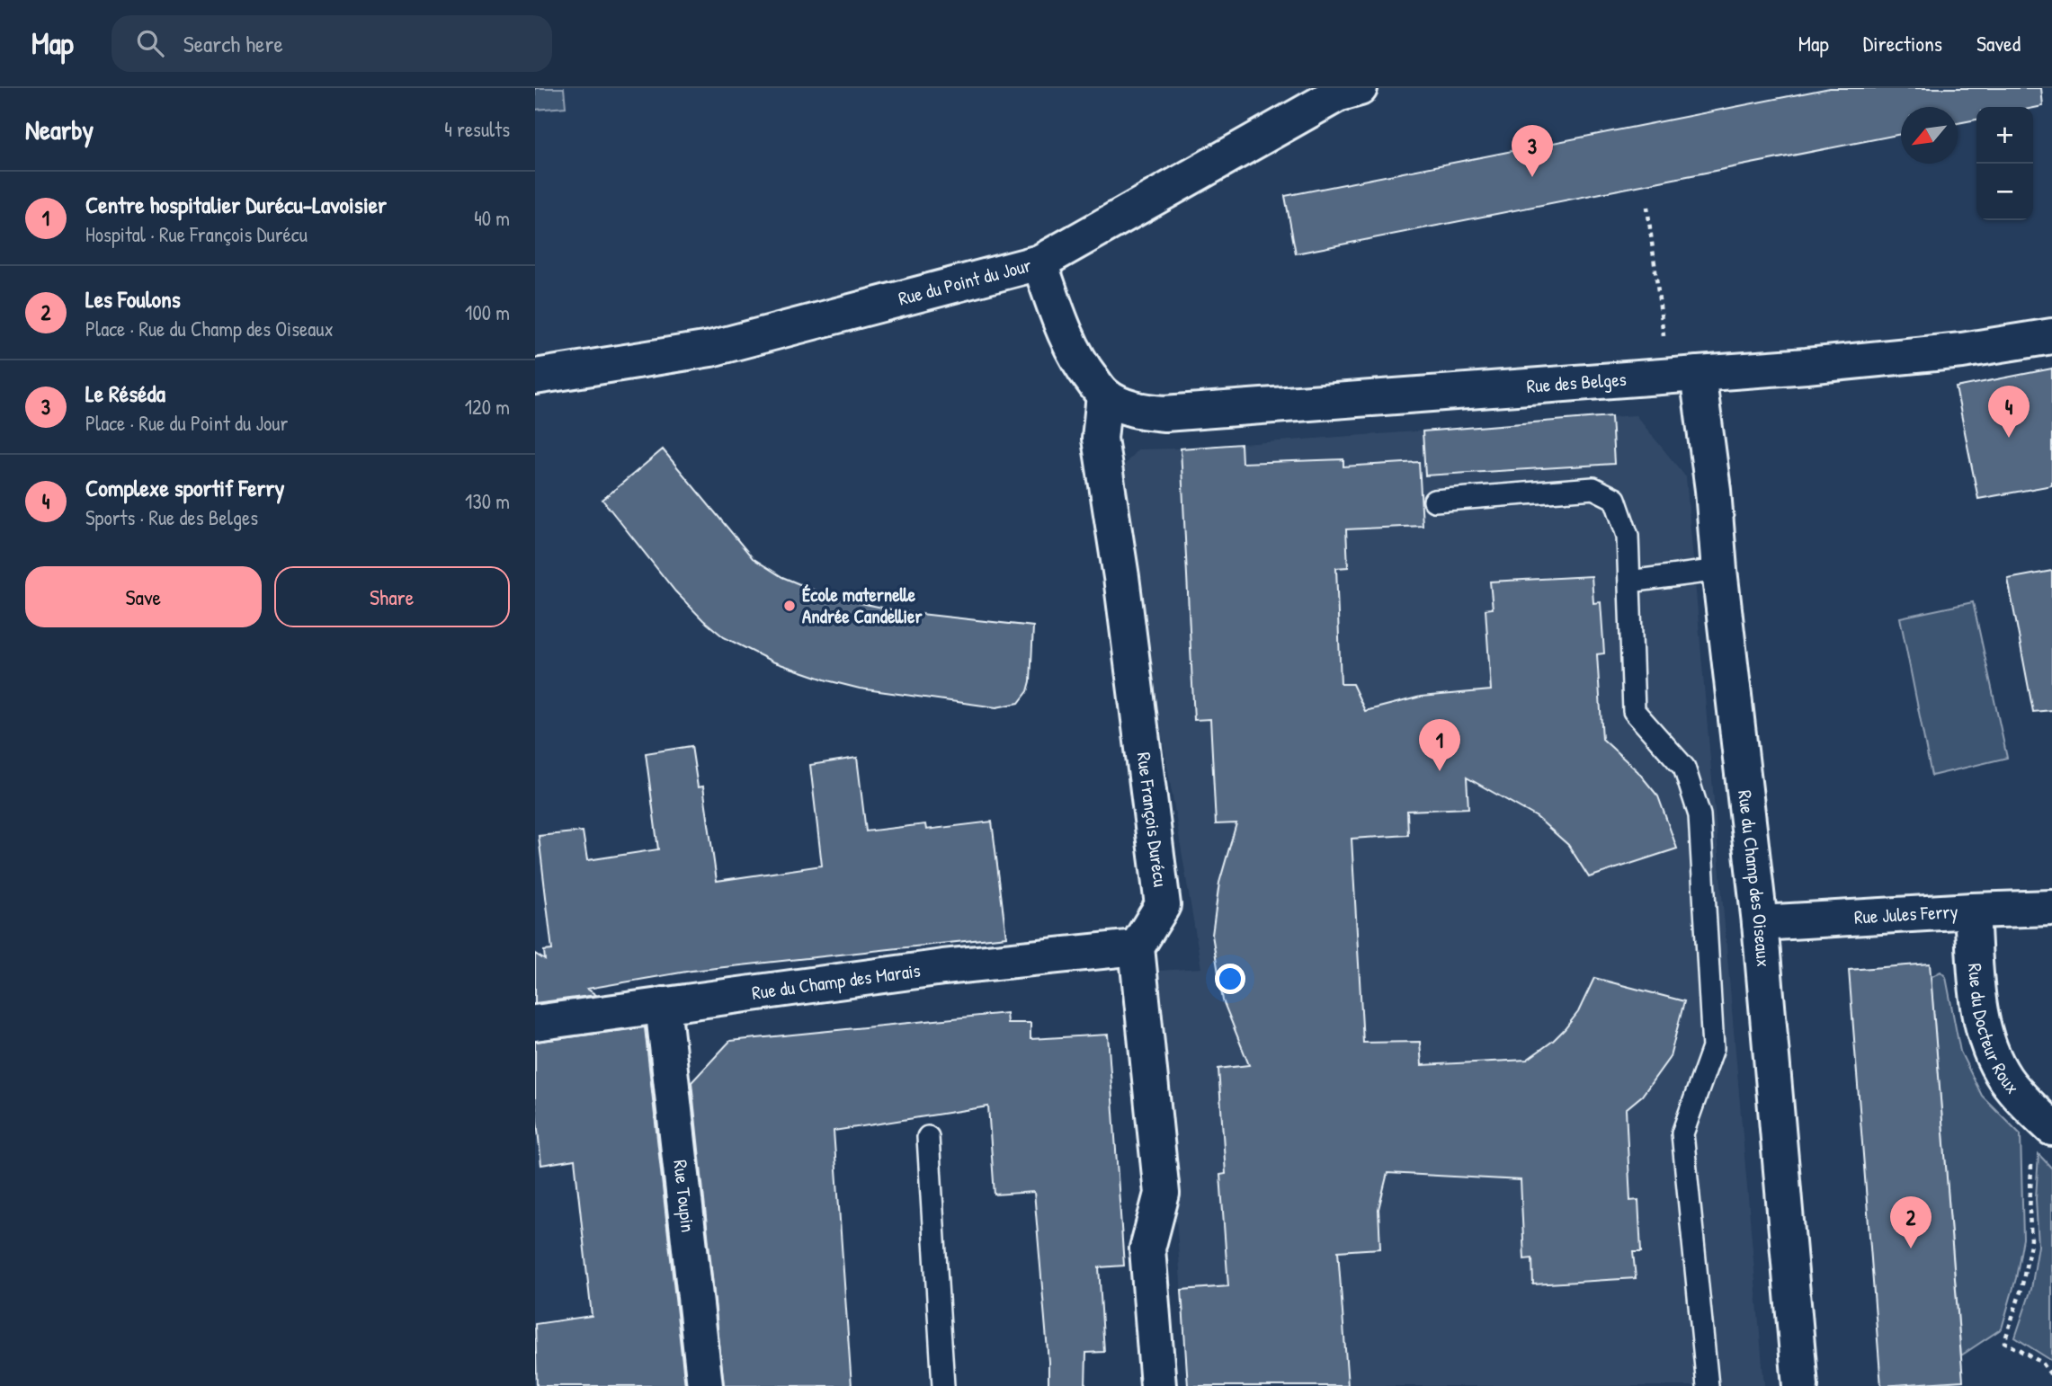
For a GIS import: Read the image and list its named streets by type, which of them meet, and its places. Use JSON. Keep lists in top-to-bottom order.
{
  "streets": {
    "street": [
      "Rue du Point du Jour",
      "Rue des Belges",
      "Rue François Durécu",
      "Rue du Champ des Oiseaux",
      "Rue Jules Ferry",
      "Rue du Champ des Marais",
      "Rue du Docteur Roux",
      "Rue Toupin"
    ]
  },
  "crossings": [
    ["Rue des Belges", "Rue François Durécu"],
    ["Rue des Belges", "Rue du Champ des Oiseaux"],
    ["Rue François Durécu", "Rue du Champ des Marais"],
    ["Rue du Champ des Oiseaux", "Rue Jules Ferry"],
    ["Rue Jules Ferry", "Rue du Docteur Roux"],
    ["Rue du Champ des Marais", "Rue Toupin"]
  ],
  "places": ["École maternelle Andrée Candellier"],
  "north": "bottom left",
  "page": {
    "header": "Map",
    "search": "Search here",
    "nav": ["Map", "Directions", "Saved"],
    "heading": ["Nearby", "4 results"],
    "map_buttons": ["+", "−"],
    "pins": [
      "3",
      "4",
      "1",
      "2"
    ],
    "list": [
      {
        "mark": "1",
        "name": "Centre hospitalier Durécu-Lavoisier",
        "note": "Hospital · Rue François Durécu",
        "value": "40 m"
      },
      {
        "mark": "2",
        "name": "Les Foulons",
        "note": "Place · Rue du Champ des Oiseaux",
        "value": "100 m"
      },
      {
        "mark": "3",
        "name": "Le Réséda",
        "note": "Place · Rue du Point du Jour",
        "value": "120 m"
      },
      {
        "mark": "4",
        "name": "Complexe sportif Ferry",
        "note": "Sports · Rue des Belges",
        "value": "130 m"
      }
    ],
    "buttons": ["Save", "Share"]
  }
}
